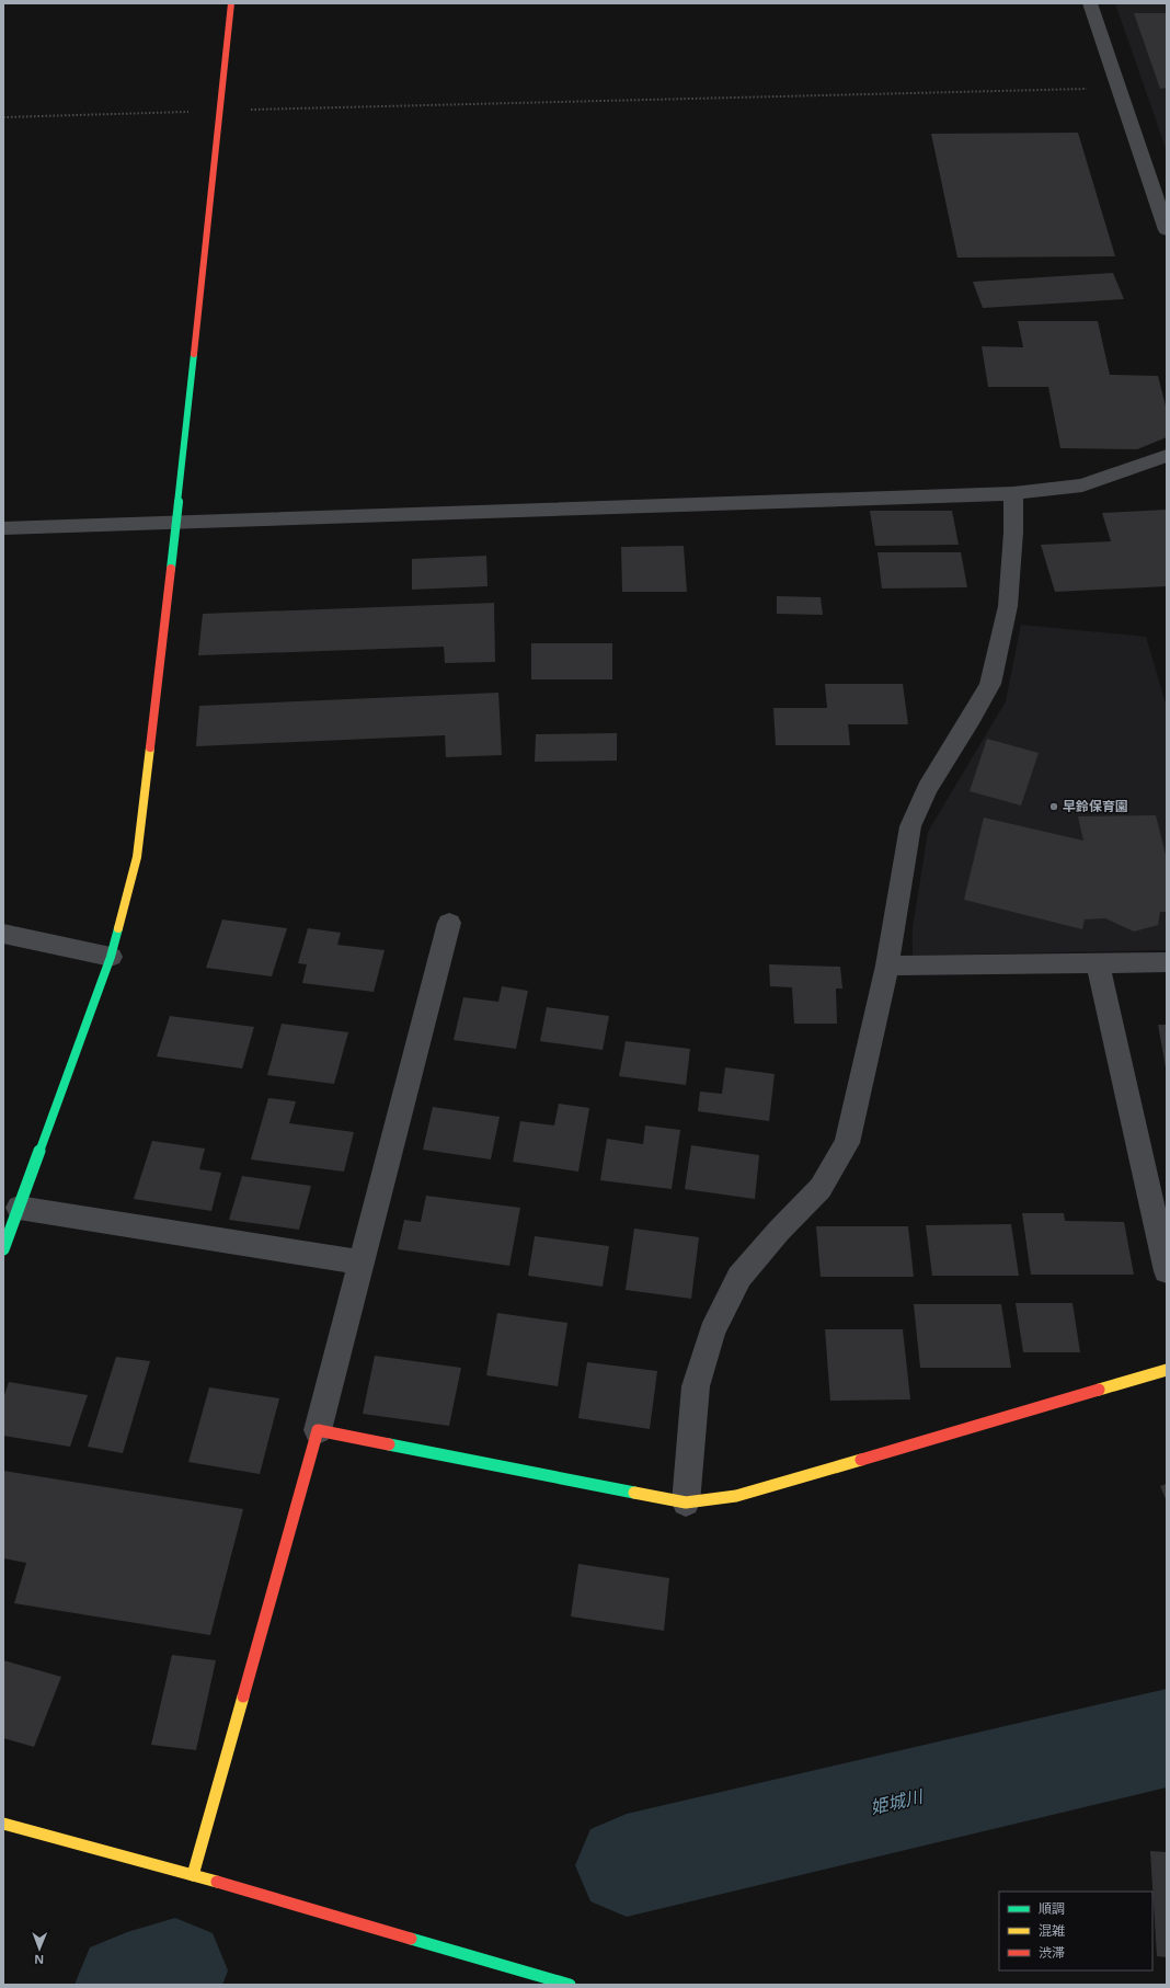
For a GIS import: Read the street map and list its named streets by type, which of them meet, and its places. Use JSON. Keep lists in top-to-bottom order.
{
  "water": ["姫城川"],
  "places": ["早鈴保育園"],
  "legend": ["順調", "混雑", "渋滞"],
  "north": "bottom"
}
